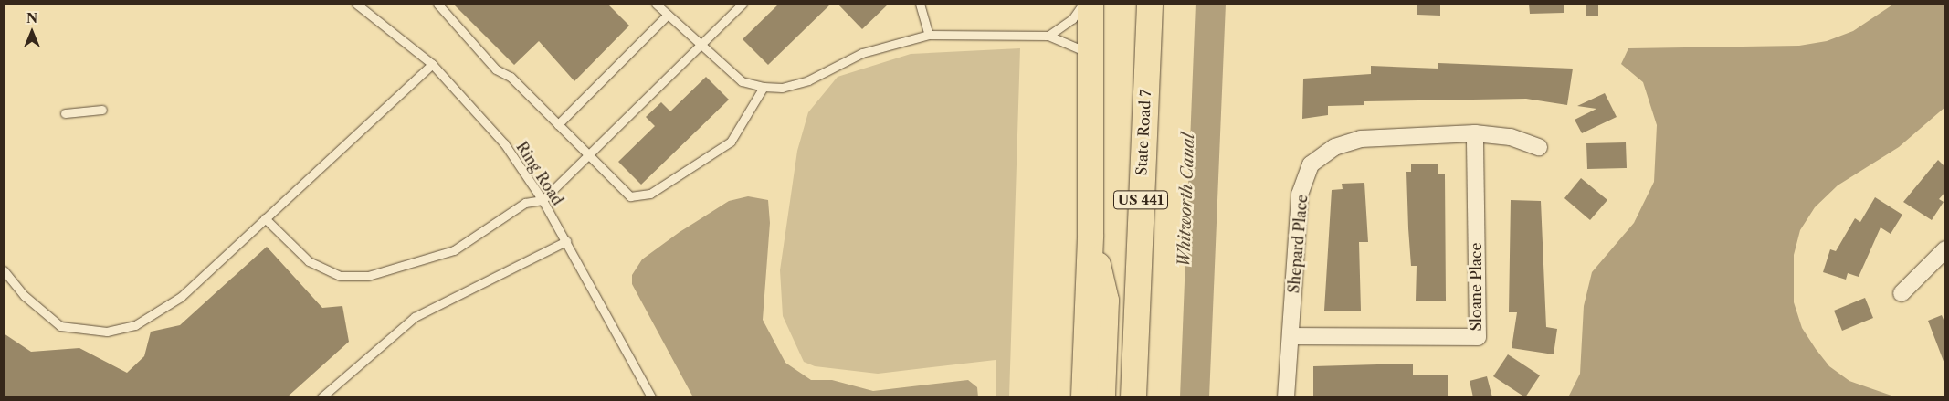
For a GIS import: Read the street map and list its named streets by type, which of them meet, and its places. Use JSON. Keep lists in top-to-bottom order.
{
  "streets": {
    "main road": ["State Road 7", "US 441"],
    "street": ["Shepard Place", "Sloane Place"],
    "lane": ["Ring Road"]
  },
  "crossings": [
    ["Shepard Place", "Sloane Place"]
  ],
  "water": ["Whitworth Canal"],
  "north": "top"
}
